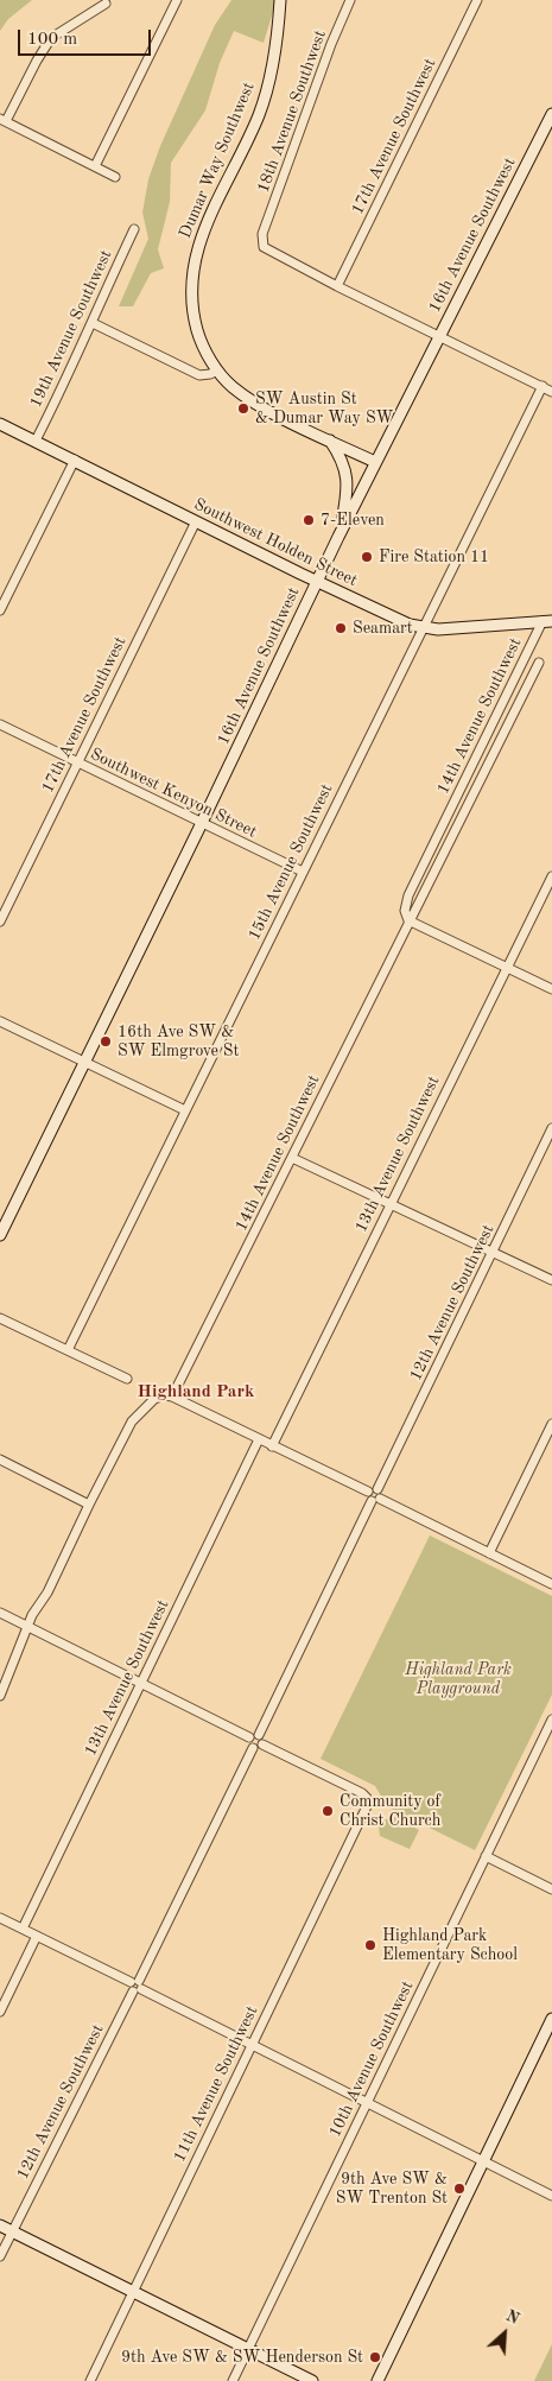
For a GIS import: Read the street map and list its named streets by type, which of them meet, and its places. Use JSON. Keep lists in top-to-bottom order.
{
  "streets": {
    "street": [
      "18th Avenue Southwest",
      "17th Avenue Southwest",
      "Dumar Way Southwest",
      "16th Avenue Southwest",
      "19th Avenue Southwest",
      "Southwest Holden Street",
      "14th Avenue Southwest",
      "Southwest Kenyon Street",
      "15th Avenue Southwest",
      "13th Avenue Southwest",
      "12th Avenue Southwest",
      "10th Avenue Southwest",
      "11th Avenue Southwest"
    ]
  },
  "crossings": [
    ["18th Avenue Southwest", "17th Avenue Southwest"],
    ["17th Avenue Southwest", "Southwest Holden Street"],
    ["17th Avenue Southwest", "Southwest Kenyon Street"],
    ["Dumar Way Southwest", "16th Avenue Southwest"],
    ["16th Avenue Southwest", "Southwest Holden Street"],
    ["16th Avenue Southwest", "Southwest Kenyon Street"],
    ["19th Avenue Southwest", "Southwest Holden Street"],
    ["Southwest Holden Street", "14th Avenue Southwest"],
    ["Southwest Holden Street", "15th Avenue Southwest"],
    ["Southwest Kenyon Street", "15th Avenue Southwest"],
    ["12th Avenue Southwest", "11th Avenue Southwest"]
  ],
  "districts": ["Highland Park"],
  "parks": ["Highland Park Playground"],
  "places": [
    "SW Austin St & Dumar Way SW",
    "7-Eleven",
    "Fire Station 11",
    "Seamart",
    "16th Ave SW & SW Elmgrove St",
    "Community of Christ Church",
    "Highland Park Elementary School",
    "9th Ave SW & SW Trenton St",
    "9th Ave SW & SW Henderson St"
  ],
  "scale_bar": "100 m",
  "north": "top right"
}
